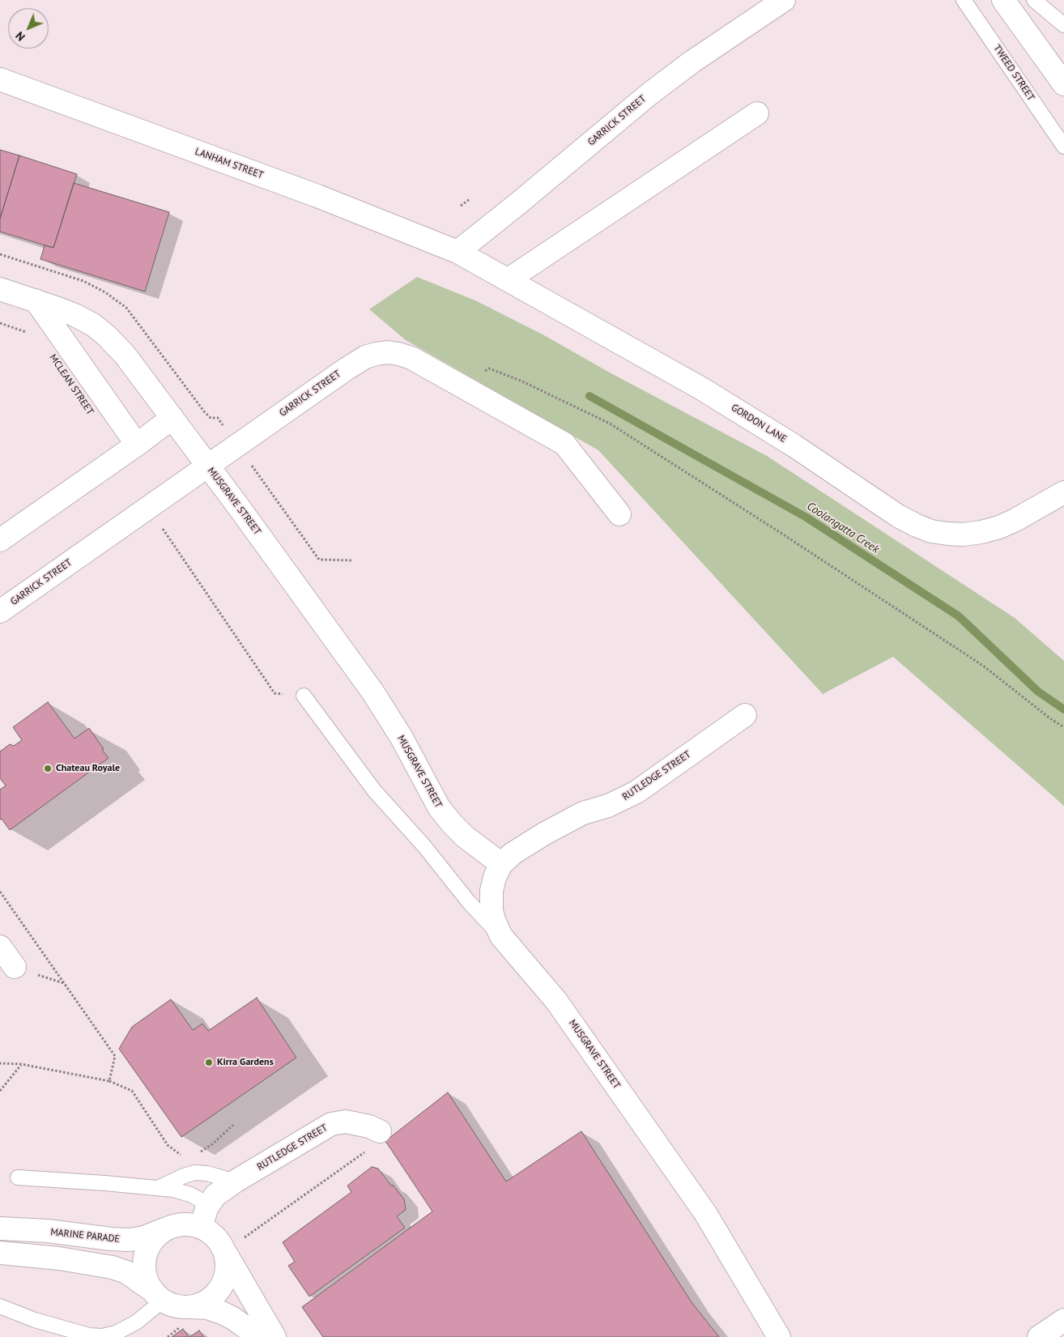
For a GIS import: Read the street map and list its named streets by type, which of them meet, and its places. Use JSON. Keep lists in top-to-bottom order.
{
  "streets": {
    "street": [
      "GARRICK STREET",
      "LANHAM STREET",
      "GORDON LANE",
      "MUSGRAVE STREET",
      "RUTLEDGE STREET",
      "MARINE PARADE"
    ],
    "lane": ["TWEED STREET"]
  },
  "crossings": [
    ["GARRICK STREET", "LANHAM STREET"],
    ["GARRICK STREET", "GORDON LANE"],
    ["GARRICK STREET", "MUSGRAVE STREET"],
    ["LANHAM STREET", "GORDON LANE"],
    ["MUSGRAVE STREET", "RUTLEDGE STREET"],
    ["RUTLEDGE STREET", "MARINE PARADE"]
  ],
  "water": ["Coolangatta Creek"],
  "places": ["Chateau Royale", "Kirra Gardens"],
  "north": "bottom left"
}
